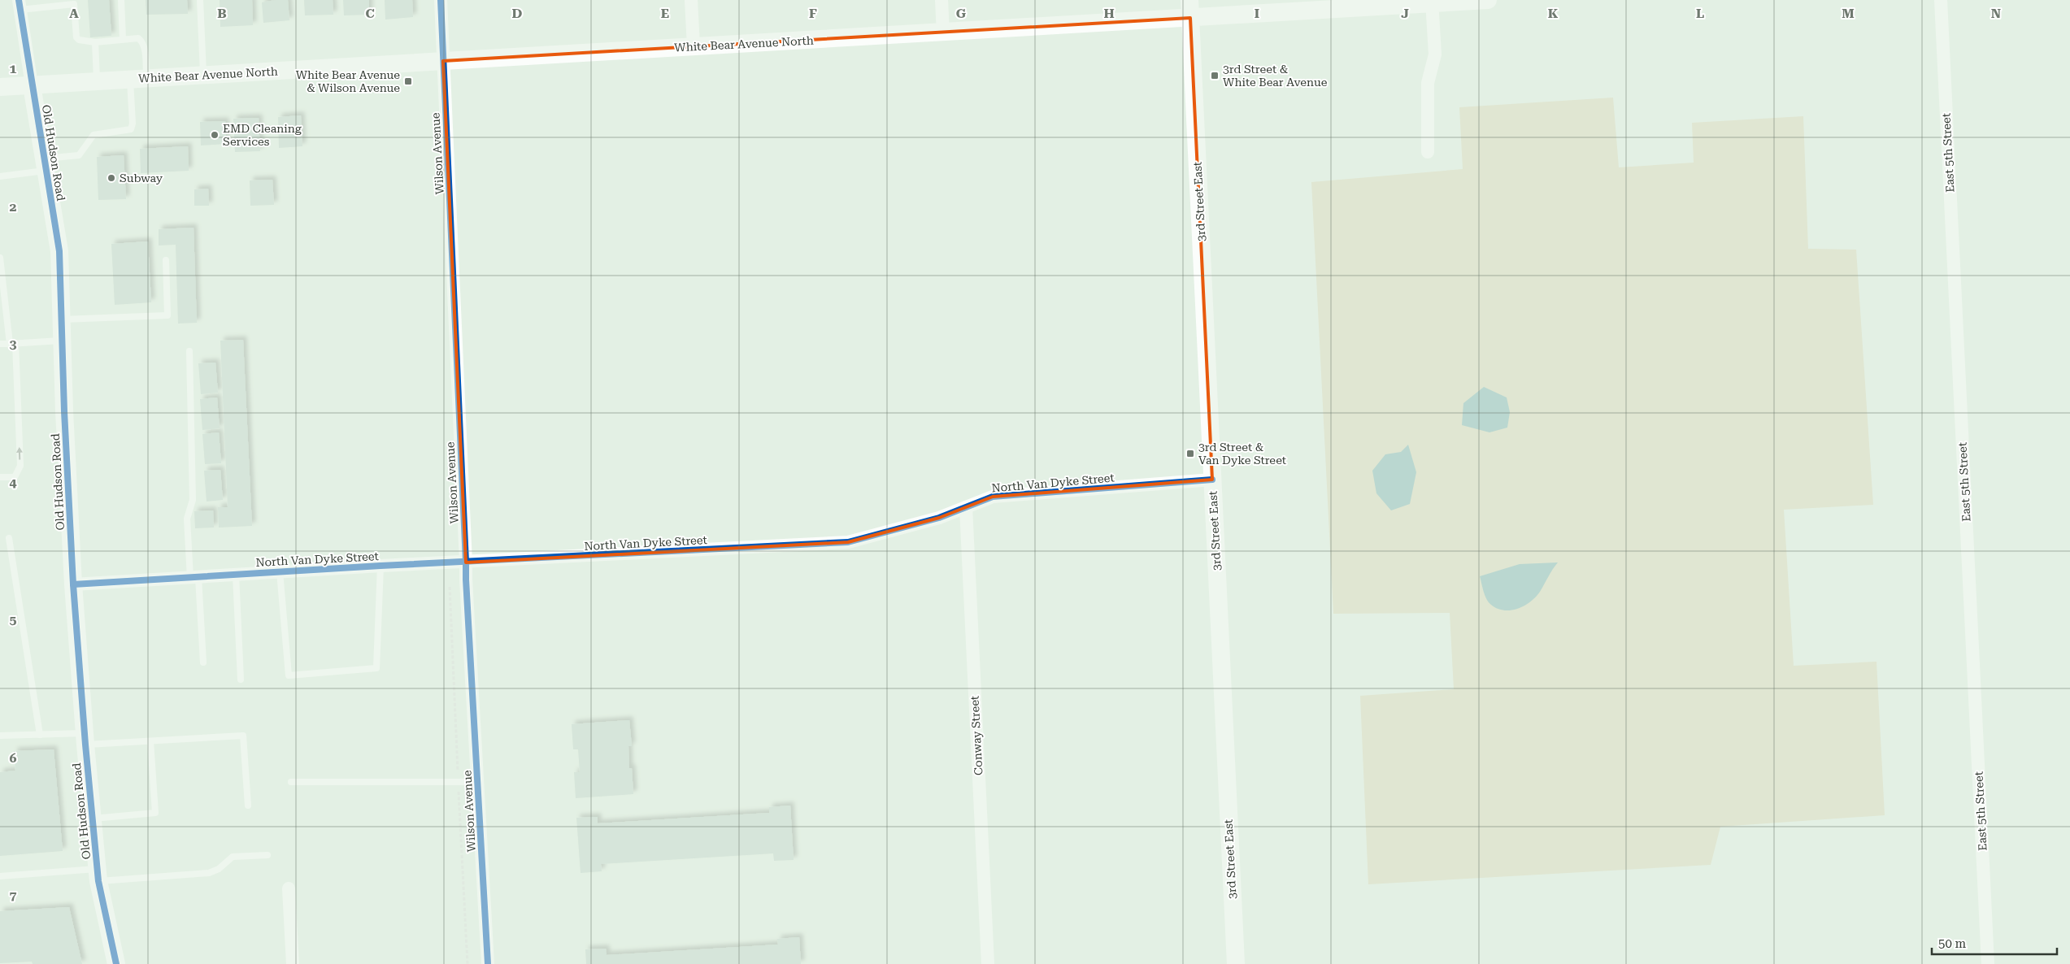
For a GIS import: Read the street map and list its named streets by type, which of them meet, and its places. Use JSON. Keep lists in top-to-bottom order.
{
  "streets": {
    "street": [
      "White Bear Avenue North",
      "Old Hudson Road",
      "East 5th Street",
      "Wilson Avenue",
      "3rd Street East",
      "North Van Dyke Street",
      "Conway Street"
    ]
  },
  "crossings": [
    ["White Bear Avenue North", "Old Hudson Road"],
    ["White Bear Avenue North", "Wilson Avenue"],
    ["White Bear Avenue North", "3rd Street East"],
    ["Old Hudson Road", "North Van Dyke Street"],
    ["Wilson Avenue", "North Van Dyke Street"],
    ["3rd Street East", "North Van Dyke Street"],
    ["North Van Dyke Street", "Conway Street"]
  ],
  "places": {
    "transit": ["3rd Street & White Bear Avenue", "White Bear Avenue & Wilson Avenue", "3rd Street & Van Dyke Street"],
    "other": ["EMD Cleaning Services", "Subway"]
  },
  "scale_bar": "50 m",
  "grid": {
    "columns": [
      "A",
      "B",
      "C",
      "D",
      "E",
      "F",
      "G",
      "H",
      "I",
      "J",
      "K",
      "L",
      "M",
      "N"
    ],
    "rows": [
      "1",
      "2",
      "3",
      "4",
      "5",
      "6",
      "7"
    ]
  }
}
